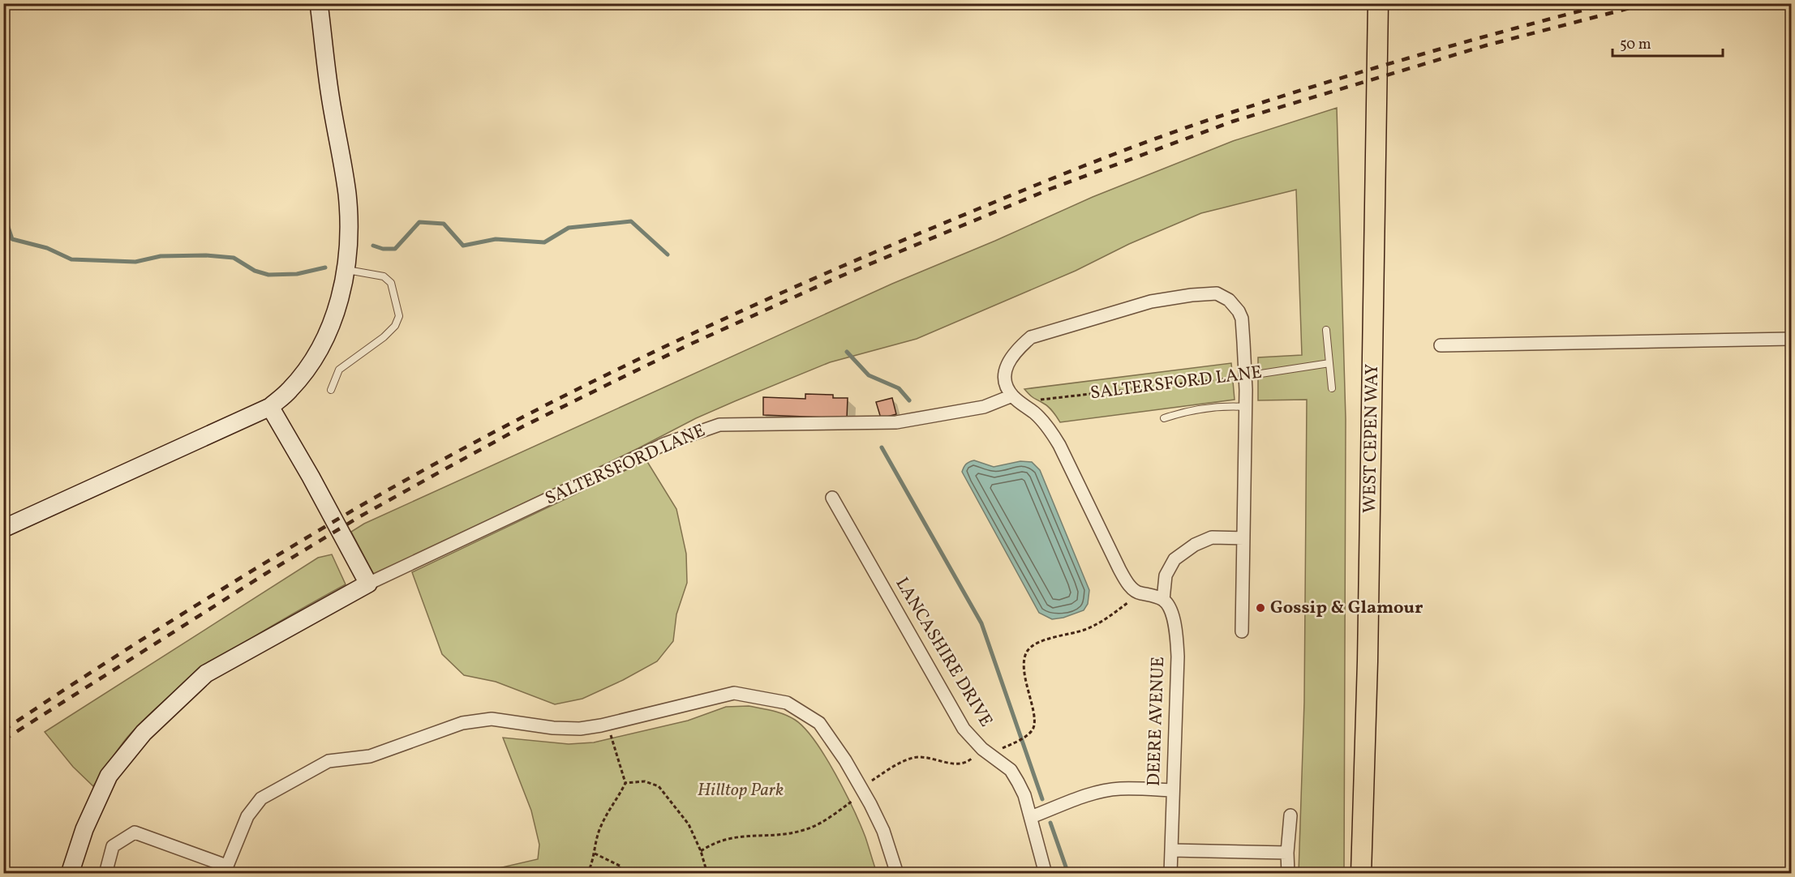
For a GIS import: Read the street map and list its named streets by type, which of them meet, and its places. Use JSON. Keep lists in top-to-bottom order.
{
  "streets": {
    "highway": ["WEST CEPEN WAY"],
    "main road": ["SALTERSFORD LANE"],
    "street": ["LANCASHIRE DRIVE", "DEERE AVENUE"]
  },
  "parks": ["Hilltop Park"],
  "places": ["Gossip & Glamour"],
  "scale_bar": "50 m"
}
